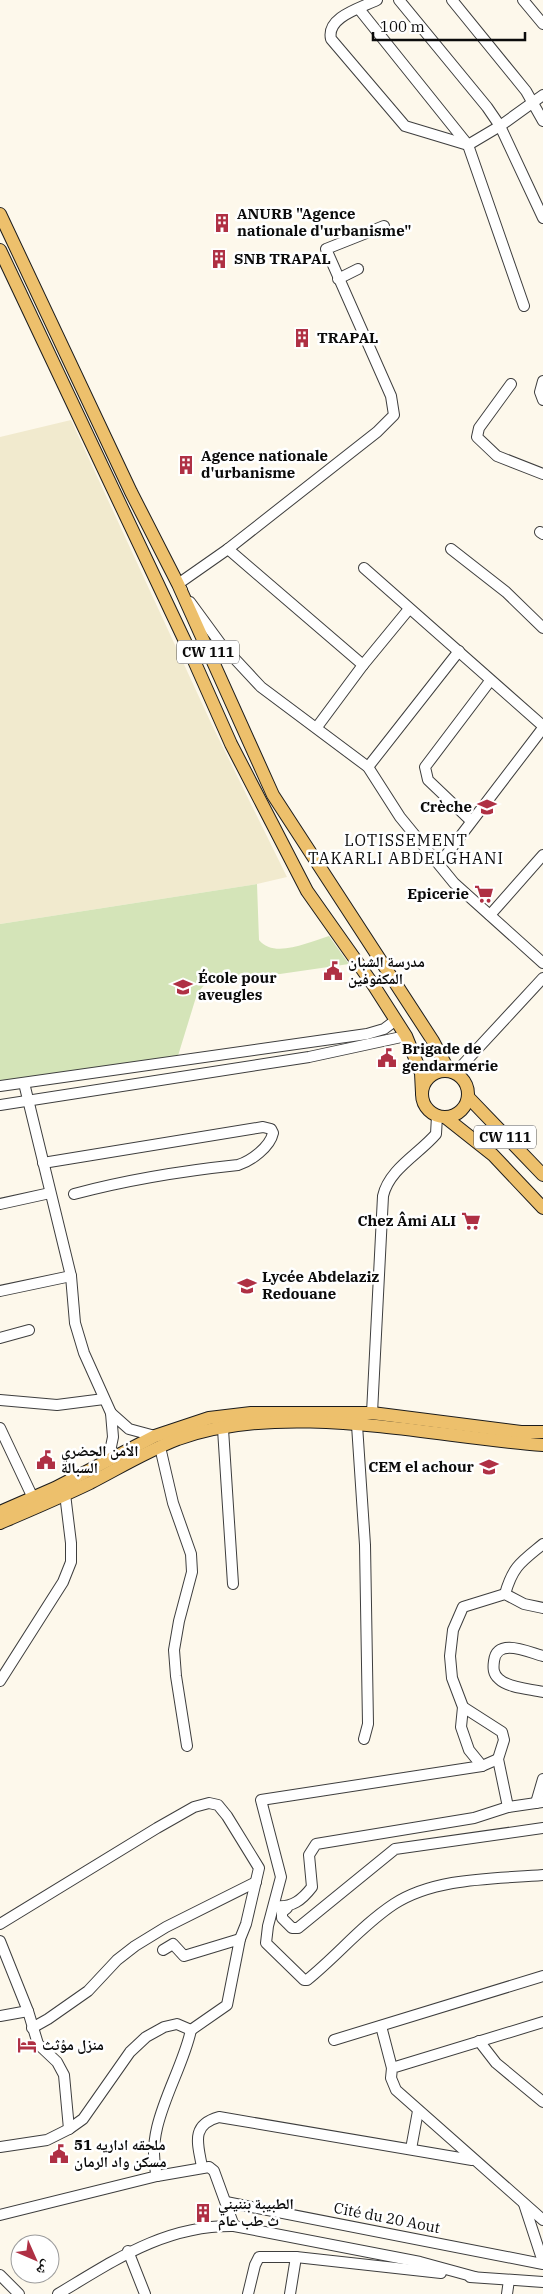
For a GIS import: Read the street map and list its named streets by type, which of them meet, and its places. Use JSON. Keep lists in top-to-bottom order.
{
  "streets": {
    "main road": ["CW 111"],
    "street": ["Cité du 20 Aout"]
  },
  "districts": ["LOTISSEMENT TAKARLI ABDELGHANI"],
  "places": {
    "building": [
      "ANURB \"Agence nationale d'urbanisme\"",
      "SNB TRAPAL",
      "TRAPAL",
      "Agence nationale d'urbanisme",
      "الطبيبة بننيني ث طب عام"
    ],
    "school or university": [
      "Crèche",
      "École pour aveugles",
      "Lycée Abdelaziz Redouane",
      "CEM el achour"
    ],
    "supermarket": ["Epicerie", "Chez Âmi ALI"],
    "public building": [
      "مدرسة الشبان المكفوفين",
      "Brigade de gendarmerie",
      "الأمن الحضري السبالة",
      "ملحقه اداريه 51 مسكن واد الرمان"
    ],
    "hotel": ["منزل مؤثث"]
  },
  "scale_bar": "100 m",
  "north": "bottom right"
}
